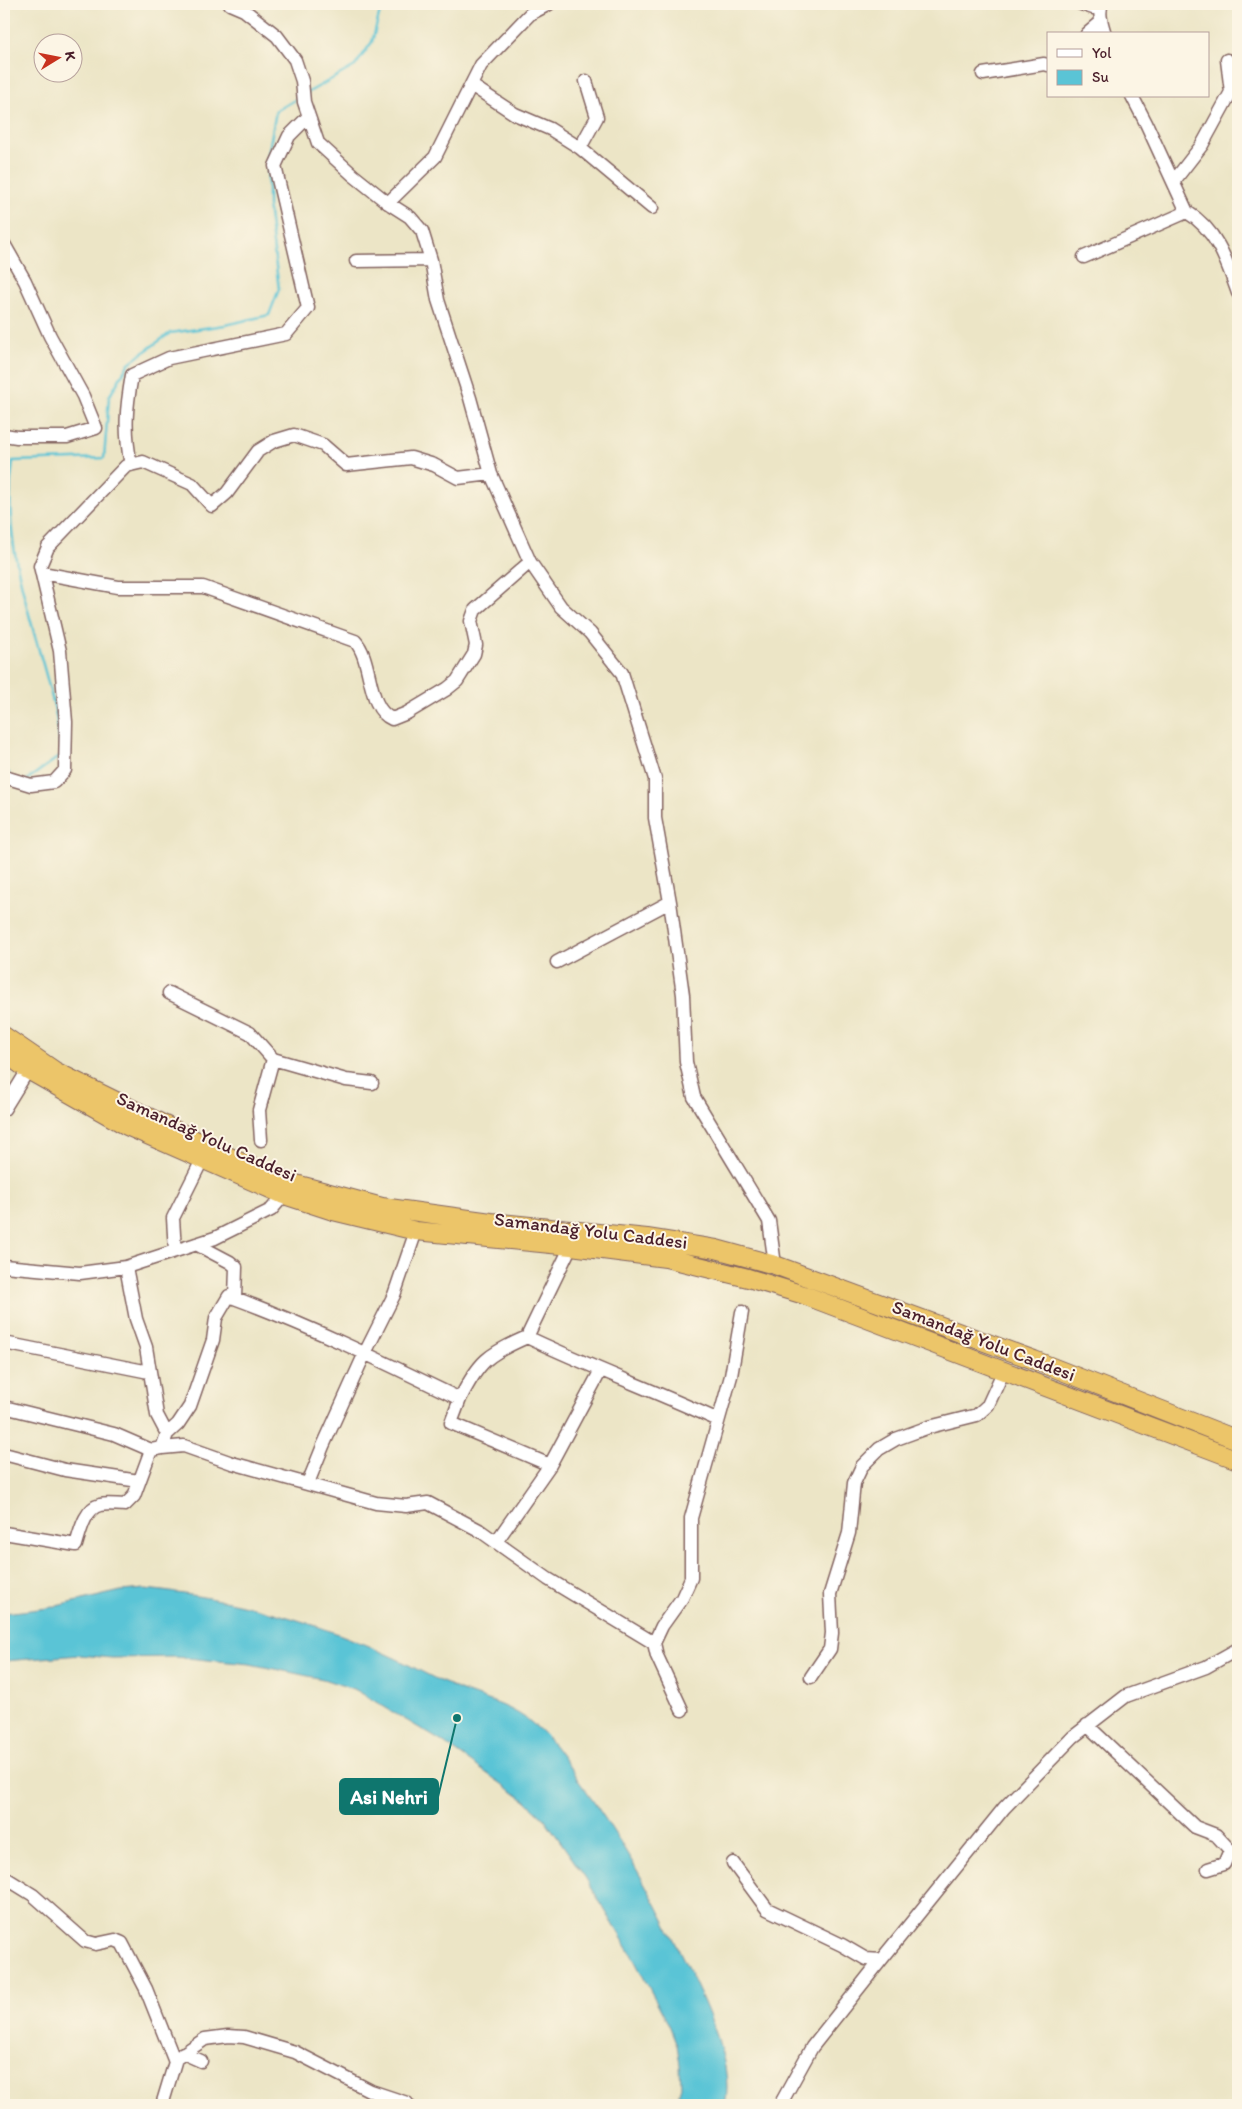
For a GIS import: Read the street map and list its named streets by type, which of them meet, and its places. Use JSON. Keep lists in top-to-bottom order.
{
  "streets": {
    "highway": ["Samandağ Yolu Caddesi"]
  },
  "places": ["Asi Nehri"],
  "legend": ["Yol", "Su"],
  "north": "right"
}
